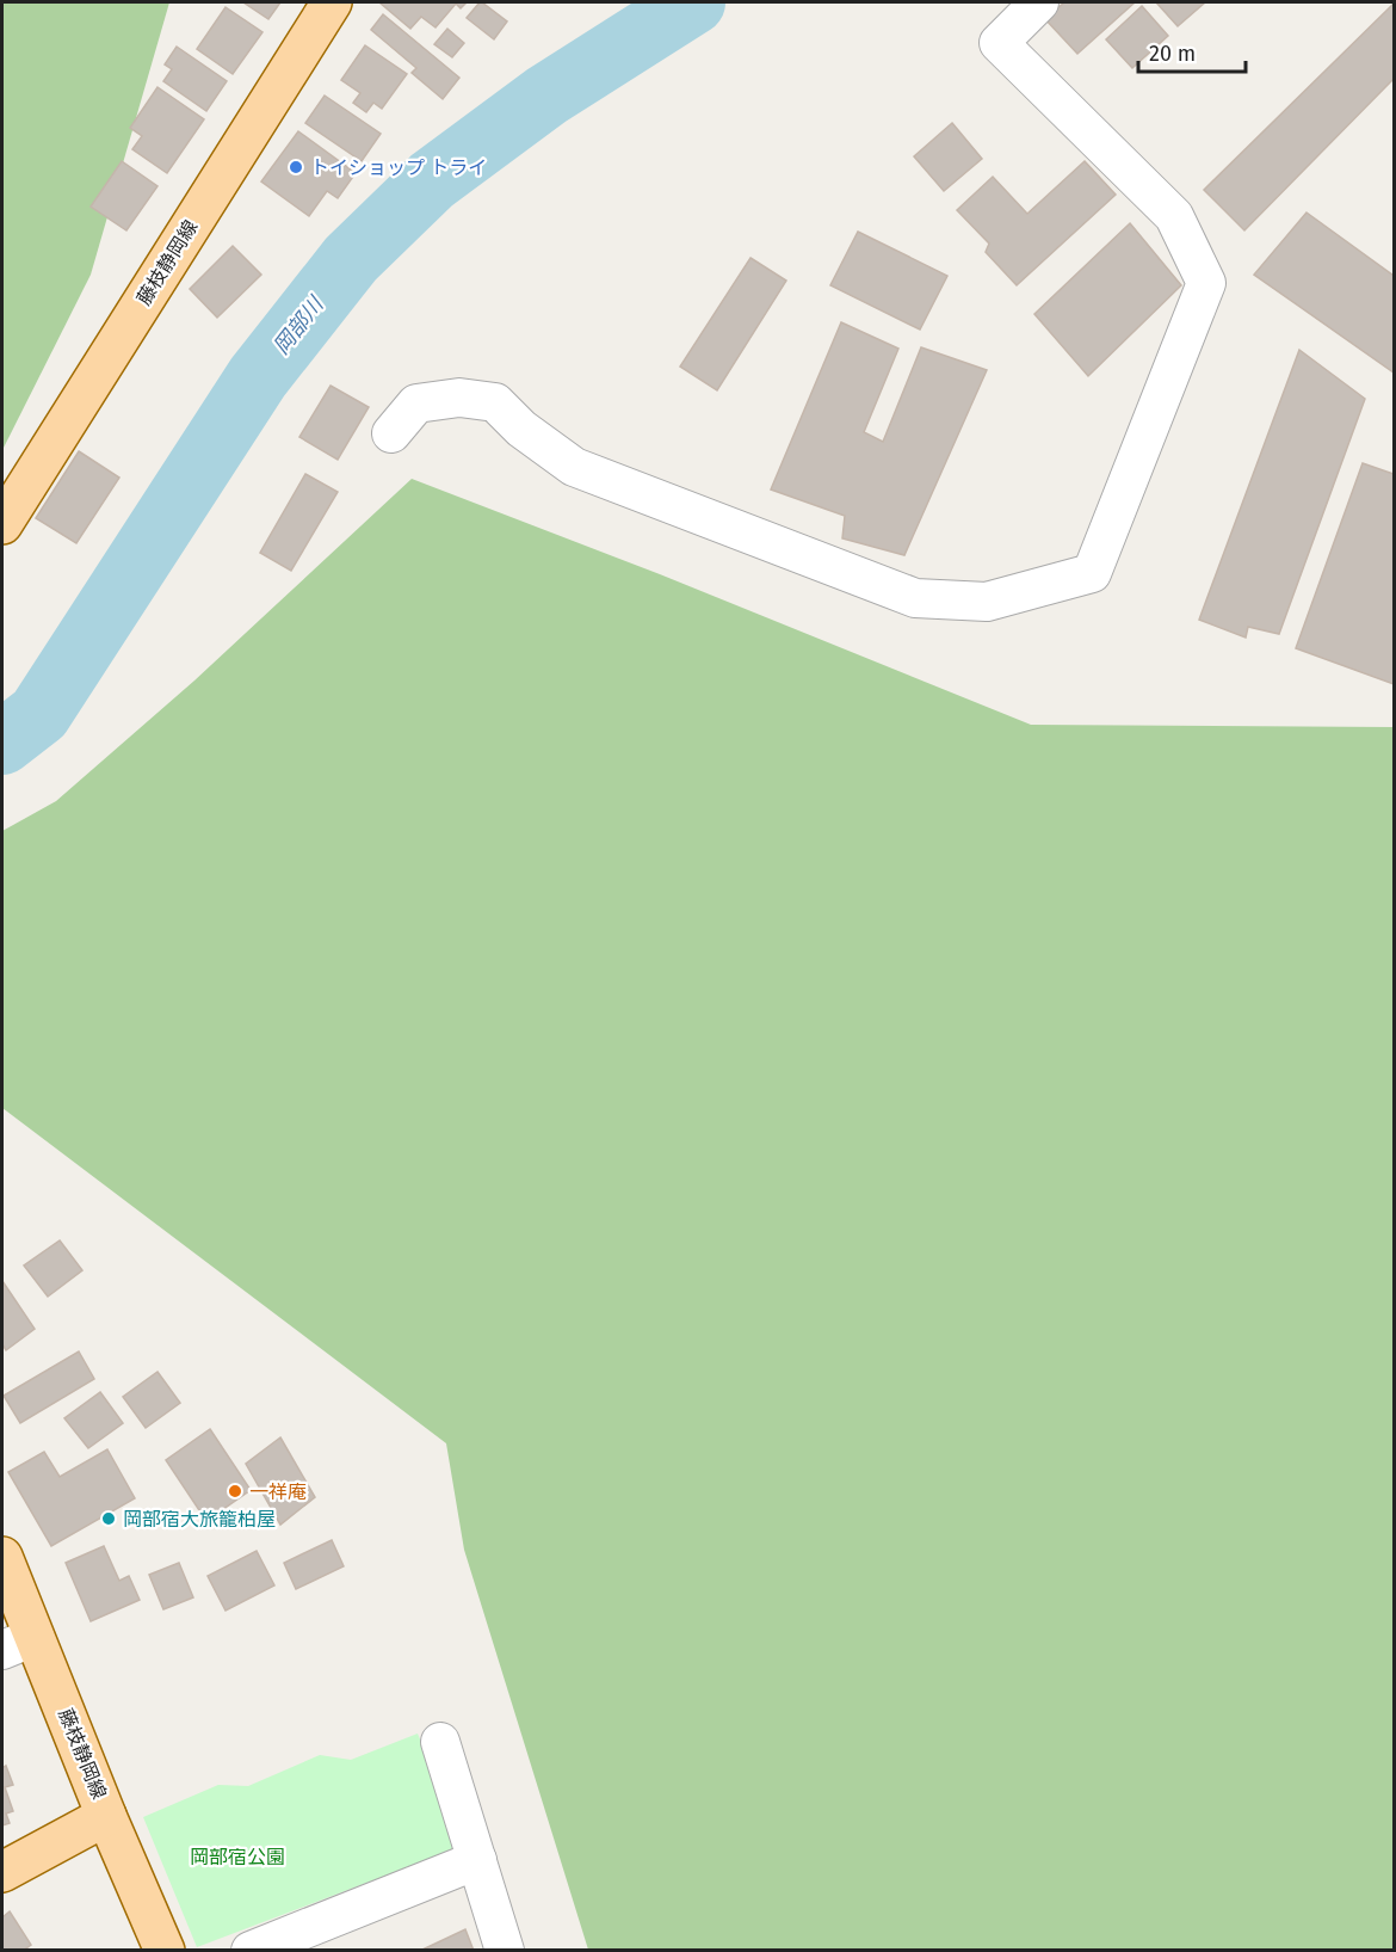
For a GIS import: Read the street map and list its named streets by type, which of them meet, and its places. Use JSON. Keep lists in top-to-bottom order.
{
  "streets": {
    "main road": ["藤枝静岡線"]
  },
  "water": ["岡部川"],
  "parks": ["岡部宿公園"],
  "places": ["トイショップ トライ", "一祥庵", "岡部宿大旅籠柏屋"],
  "scale_bar": "20 m"
}
